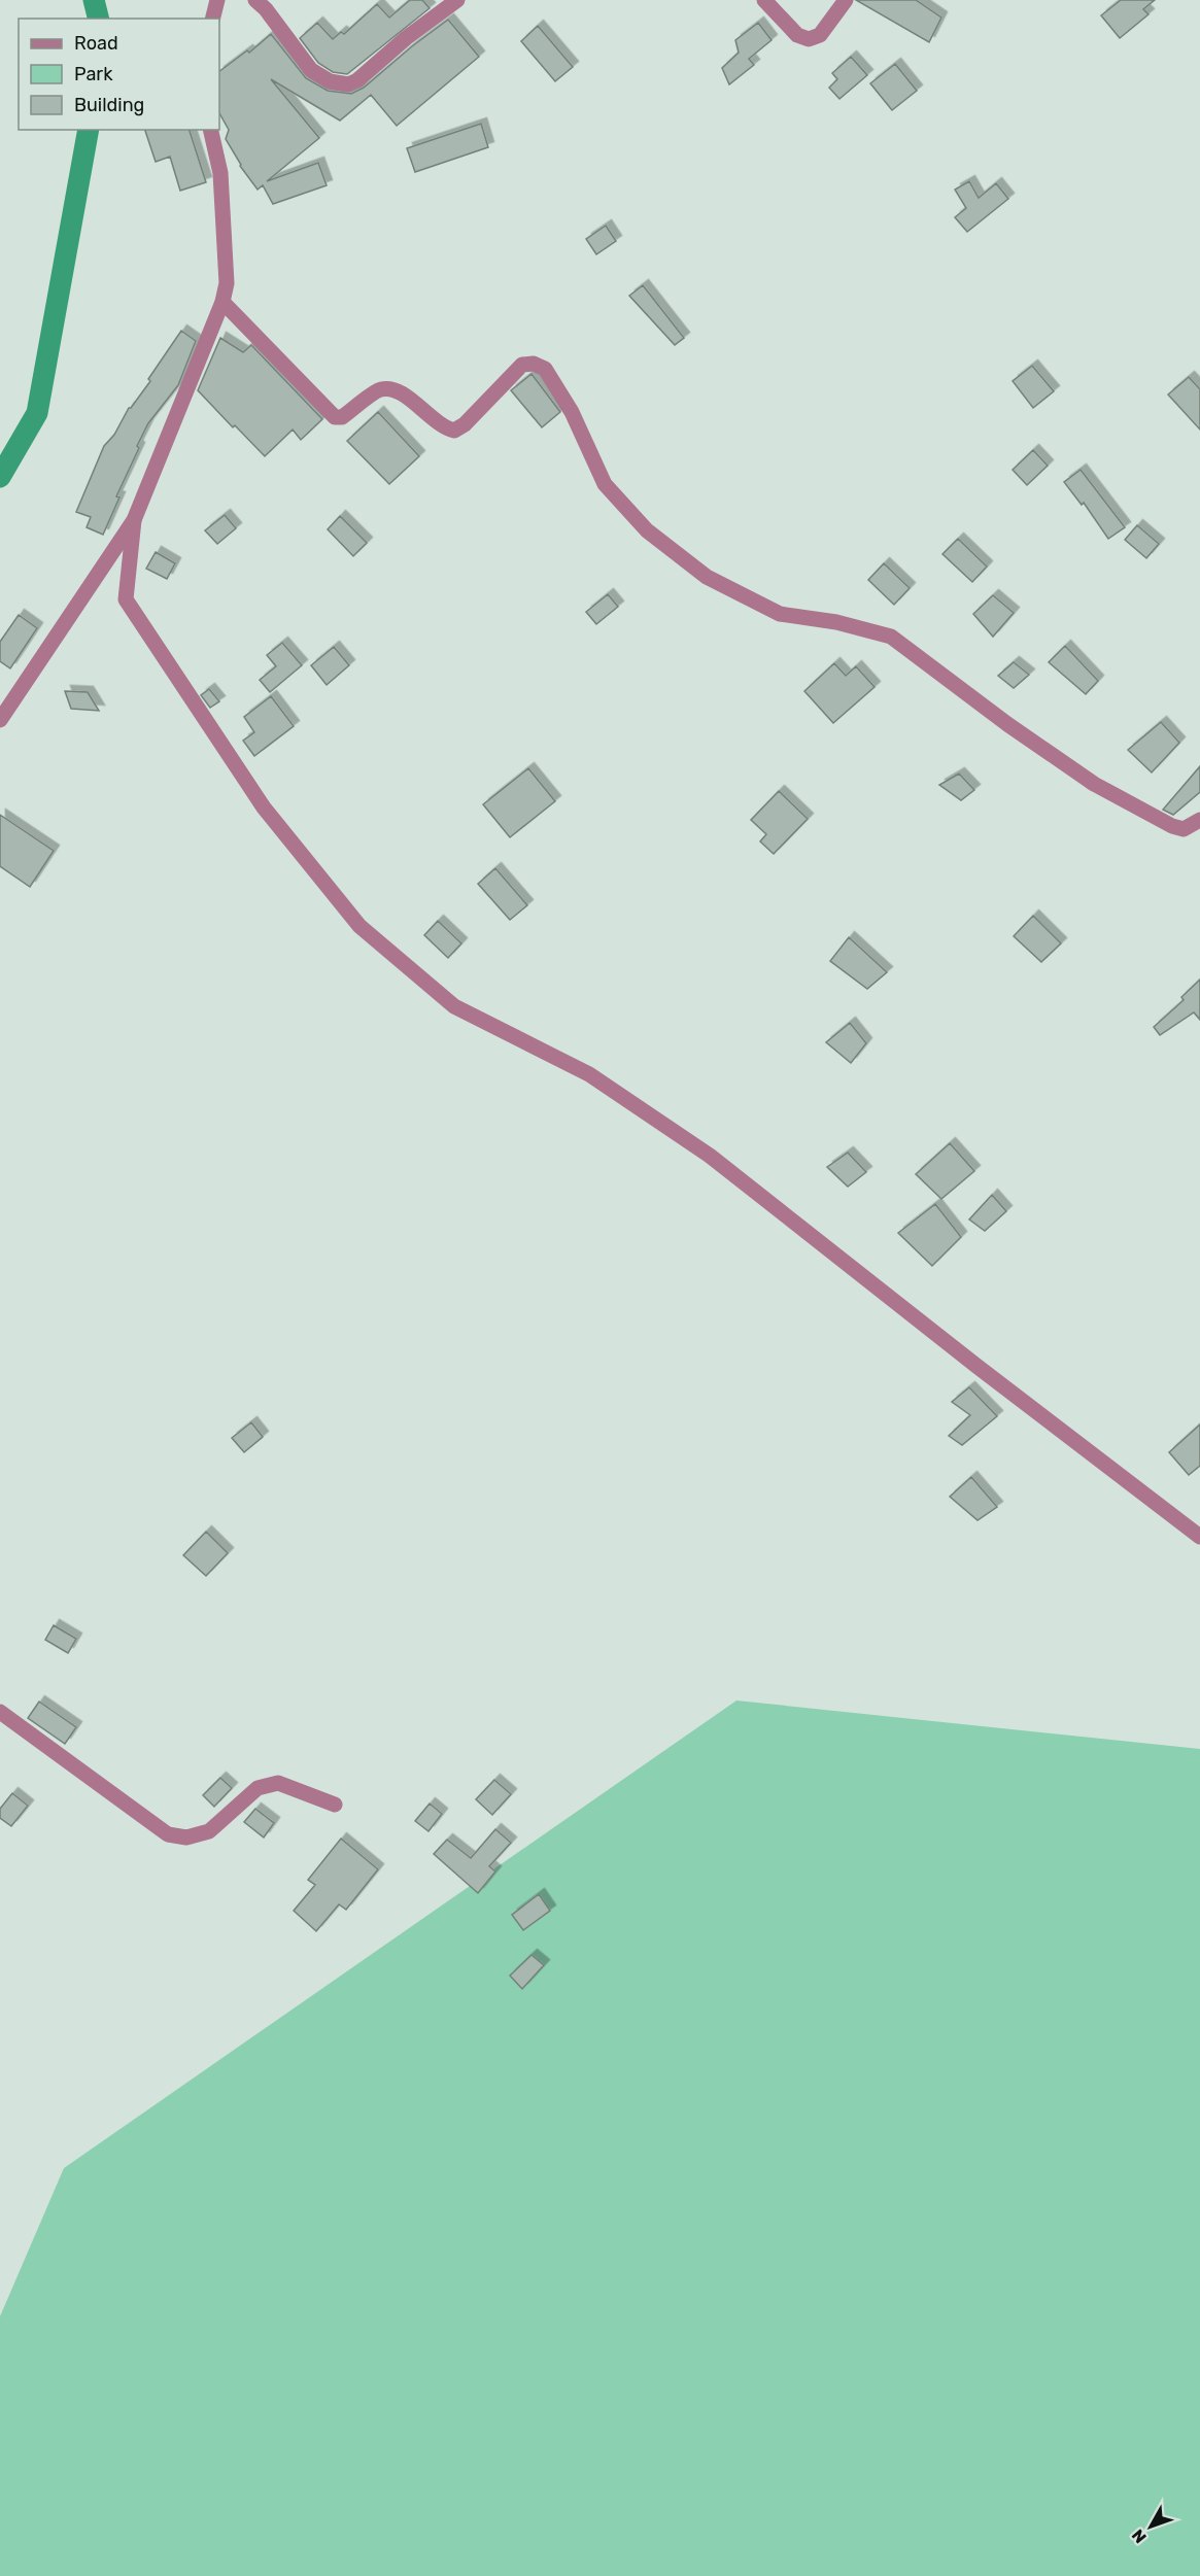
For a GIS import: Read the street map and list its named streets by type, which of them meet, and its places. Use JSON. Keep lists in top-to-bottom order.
{
  "legend": ["Road", "Park", "Building"],
  "north": "bottom left"
}
